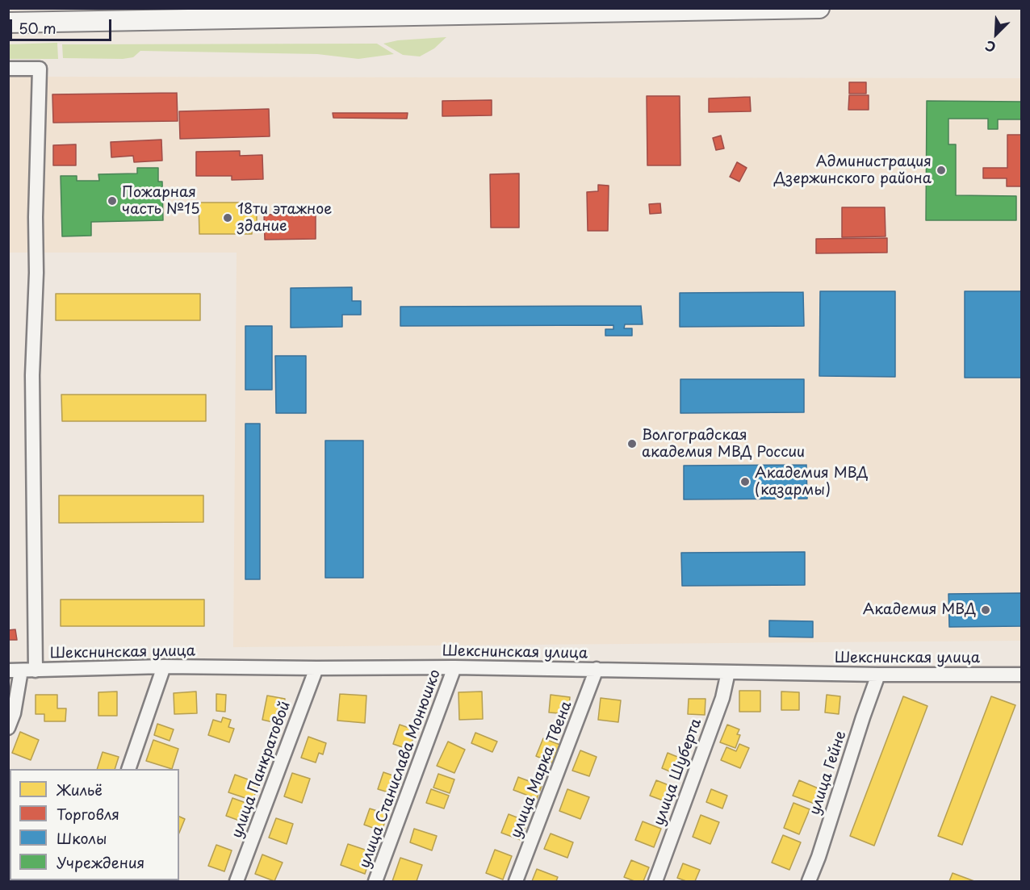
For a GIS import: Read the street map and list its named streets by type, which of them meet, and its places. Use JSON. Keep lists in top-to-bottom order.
{
  "streets": {
    "street": [
      "Шекснинская улица",
      "улица Станислава Монюшко",
      "улица Панкратовой",
      "улица Марка Твена",
      "улица Шуберта",
      "улица Гейне"
    ]
  },
  "crossings": [
    ["Шекснинская улица", "улица Станислава Монюшко"],
    ["Шекснинская улица", "улица Панкратовой"],
    ["Шекснинская улица", "улица Марка Твена"],
    ["Шекснинская улица", "улица Шуберта"],
    ["Шекснинская улица", "улица Гейне"]
  ],
  "places": [
    "Администрация Дзержинского района",
    "Пожарная часть №15",
    "18ти этажное здание",
    "Волгоградская академия МВД России",
    "Академия МВД (казармы)",
    "Академия МВД"
  ],
  "legend": [
    "Жильё",
    "Торговля",
    "Школы",
    "Учреждения"
  ],
  "scale_bar": "50 m",
  "north": "bottom left"
}
